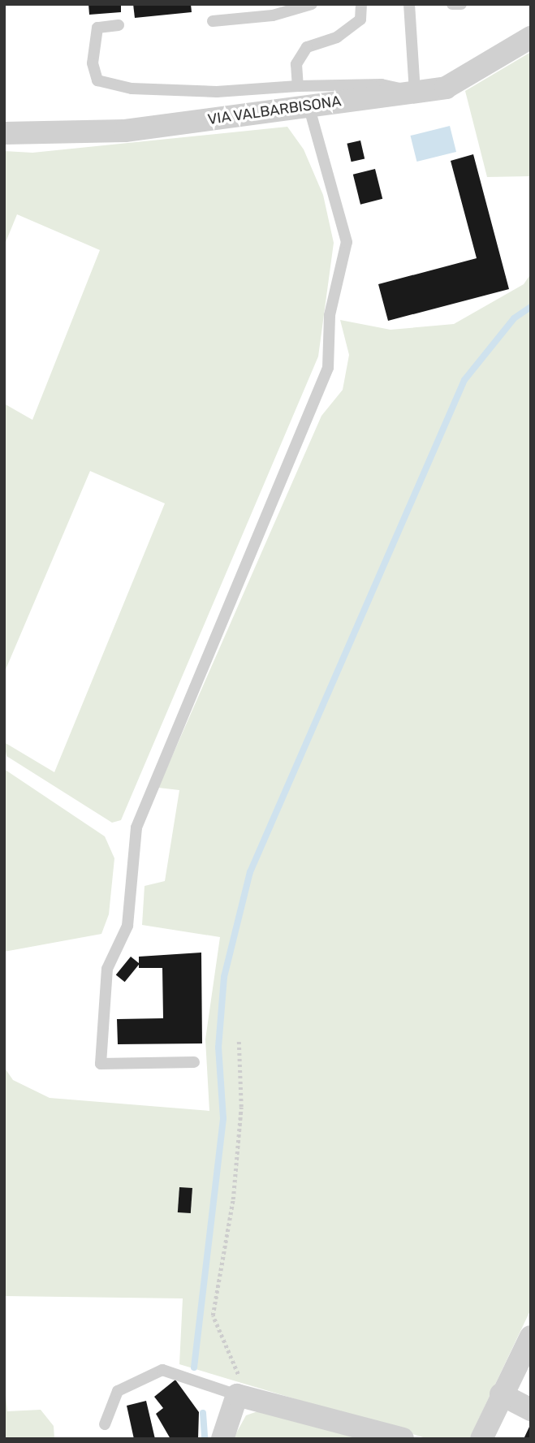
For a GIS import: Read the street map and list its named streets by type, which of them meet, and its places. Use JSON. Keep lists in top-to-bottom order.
{
  "streets": {
    "street": ["VIA VALBARBISONA"]
  }
}
